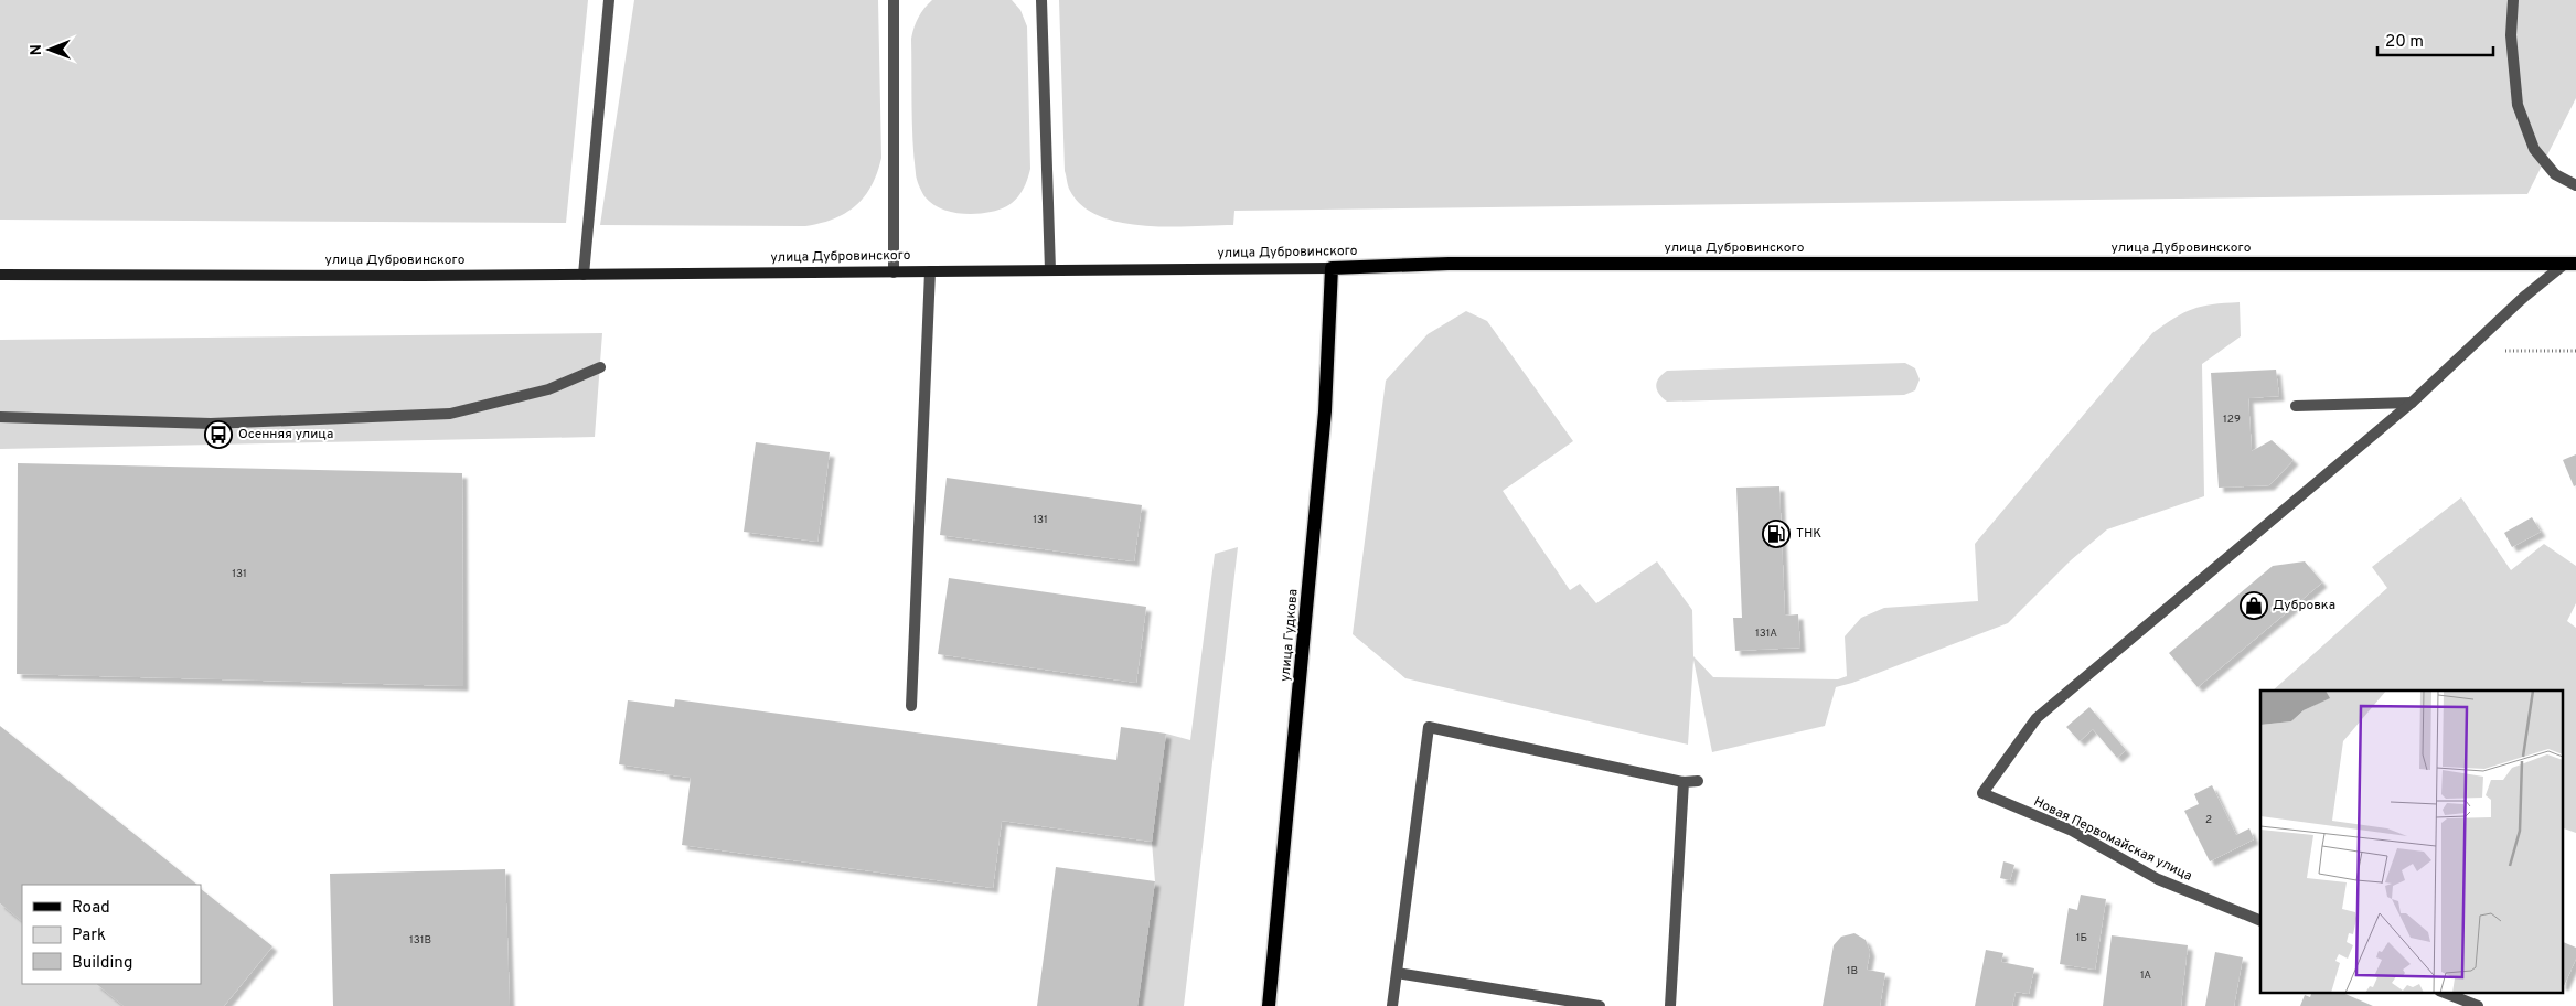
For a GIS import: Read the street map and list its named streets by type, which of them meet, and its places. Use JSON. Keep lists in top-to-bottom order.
{
  "streets": {
    "main road": ["улица Дубровинского", "улица Гудкова"],
    "street": ["Новая Первомайская улица"]
  },
  "crossings": [
    ["улица Дубровинского", "улица Гудкова"]
  ],
  "places": {
    "bus stop": ["Осенняя улица"],
    "fuel station": ["ТНК"],
    "shop": ["Дубровка"]
  },
  "house_numbers": [
    "129",
    "131",
    "131",
    "131А",
    "2",
    "1Б",
    "131В",
    "1В",
    "1А"
  ],
  "legend": ["Road", "Park", "Building"],
  "scale_bar": "20 m",
  "north": "left"
}
